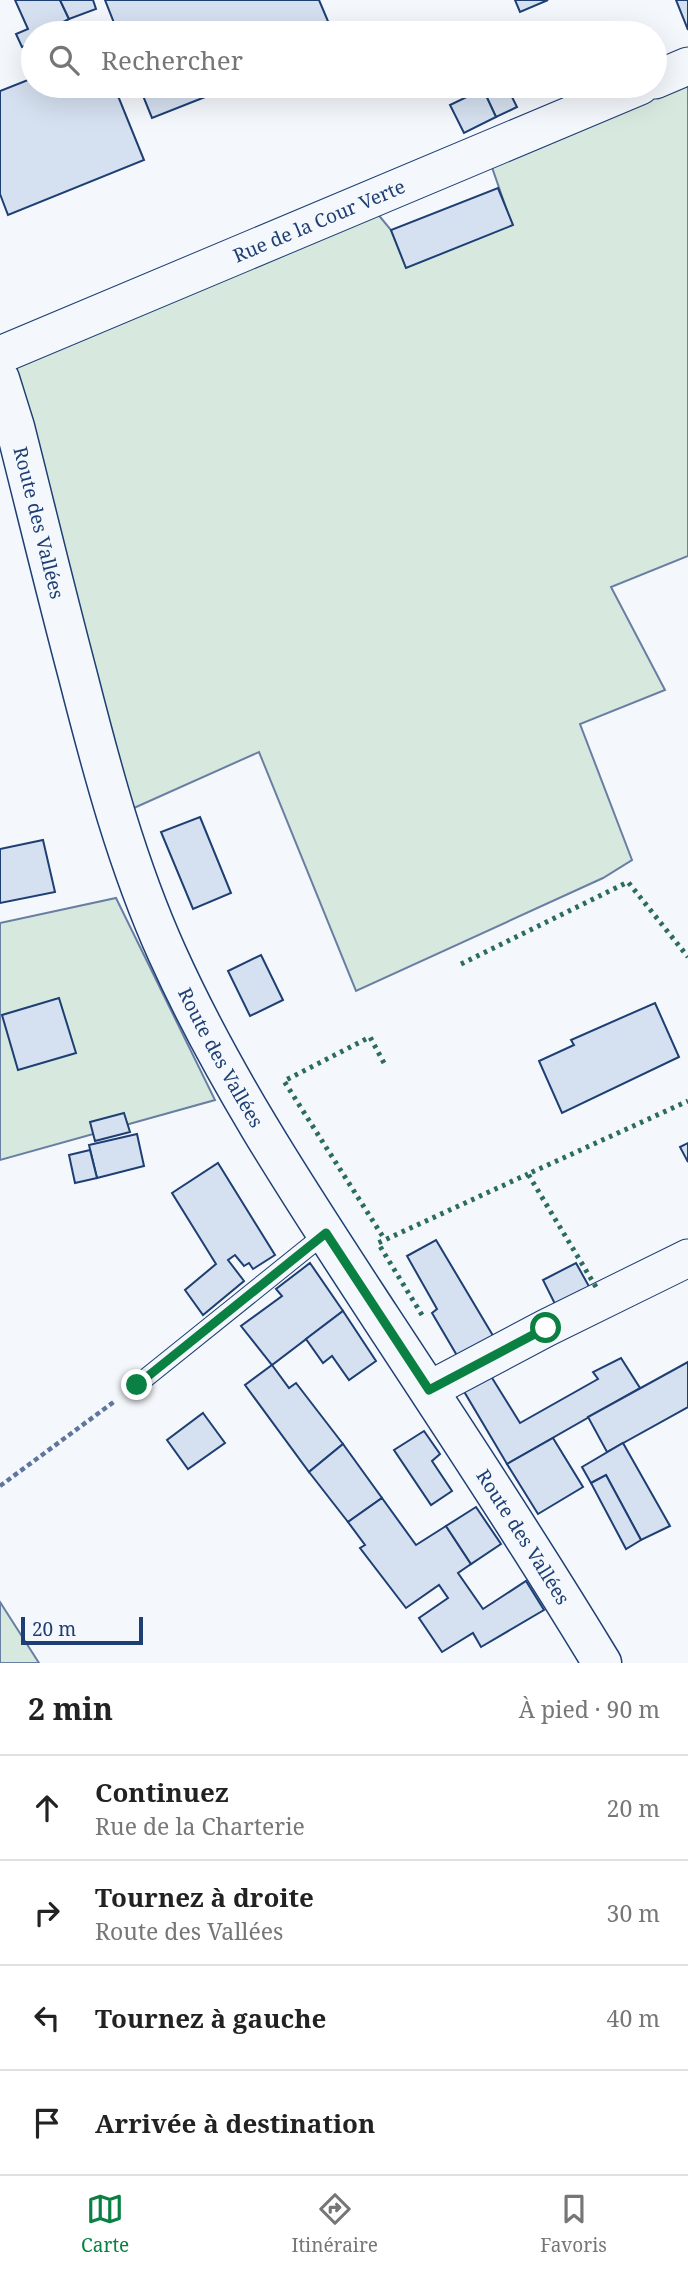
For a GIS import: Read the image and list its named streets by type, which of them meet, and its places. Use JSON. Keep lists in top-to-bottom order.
{
  "streets": {
    "main road": ["Route des Vallées"],
    "street": ["Rue de la Cour Verte"]
  },
  "scale_bar": "20 m",
  "page": {
    "search": "Rechercher",
    "scale": "20 m",
    "heading": ["2 min", "À pied · 90 m"],
    "list": [
      ["Continuez", "Rue de la Charterie", "20 m"],
      ["Tournez à droite", "Route des Vallées", "30 m"],
      ["Tournez à gauche", "40 m"],
      "Arrivée à destination"
    ],
    "nav": ["Carte", "Itinéraire", "Favoris"]
  }
}
